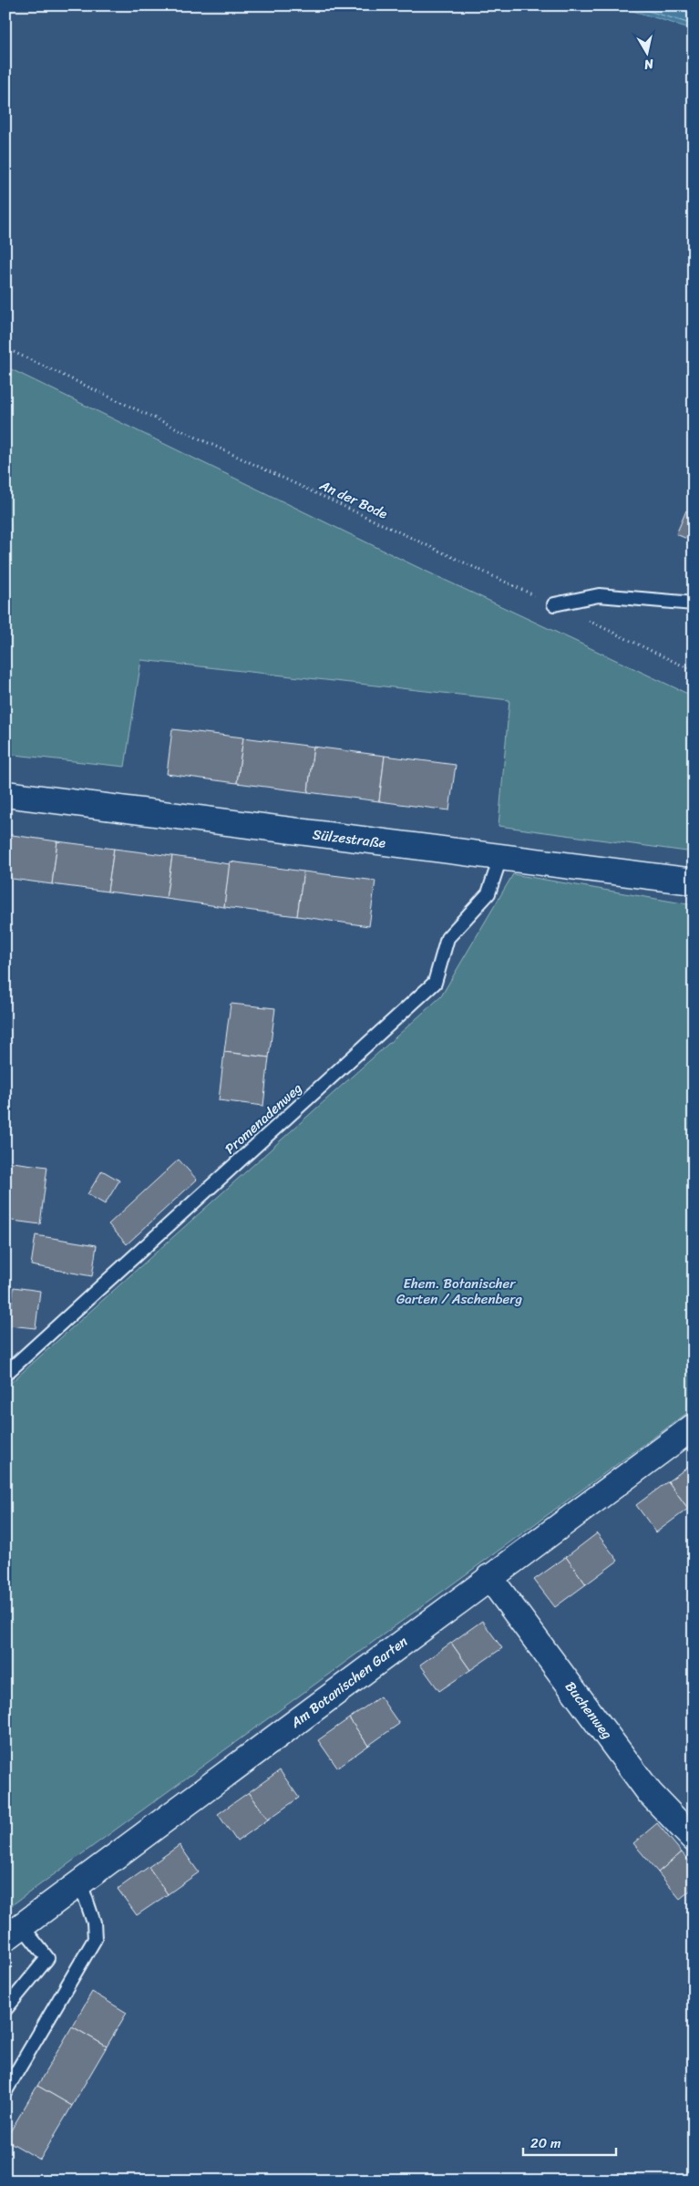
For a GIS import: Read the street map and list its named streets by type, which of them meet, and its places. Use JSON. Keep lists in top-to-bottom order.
{
  "streets": {
    "street": ["Sülzestraße", "Am Botanischen Garten", "Buchenweg"],
    "lane": ["Promenadenweg"],
    "path": ["An der Bode"]
  },
  "crossings": [
    ["Sülzestraße", "Promenadenweg"],
    ["Am Botanischen Garten", "Buchenweg"]
  ],
  "parks": ["Ehem. Botanischer Garten / Aschenberg"],
  "scale_bar": "20 m",
  "north": "bottom"
}
